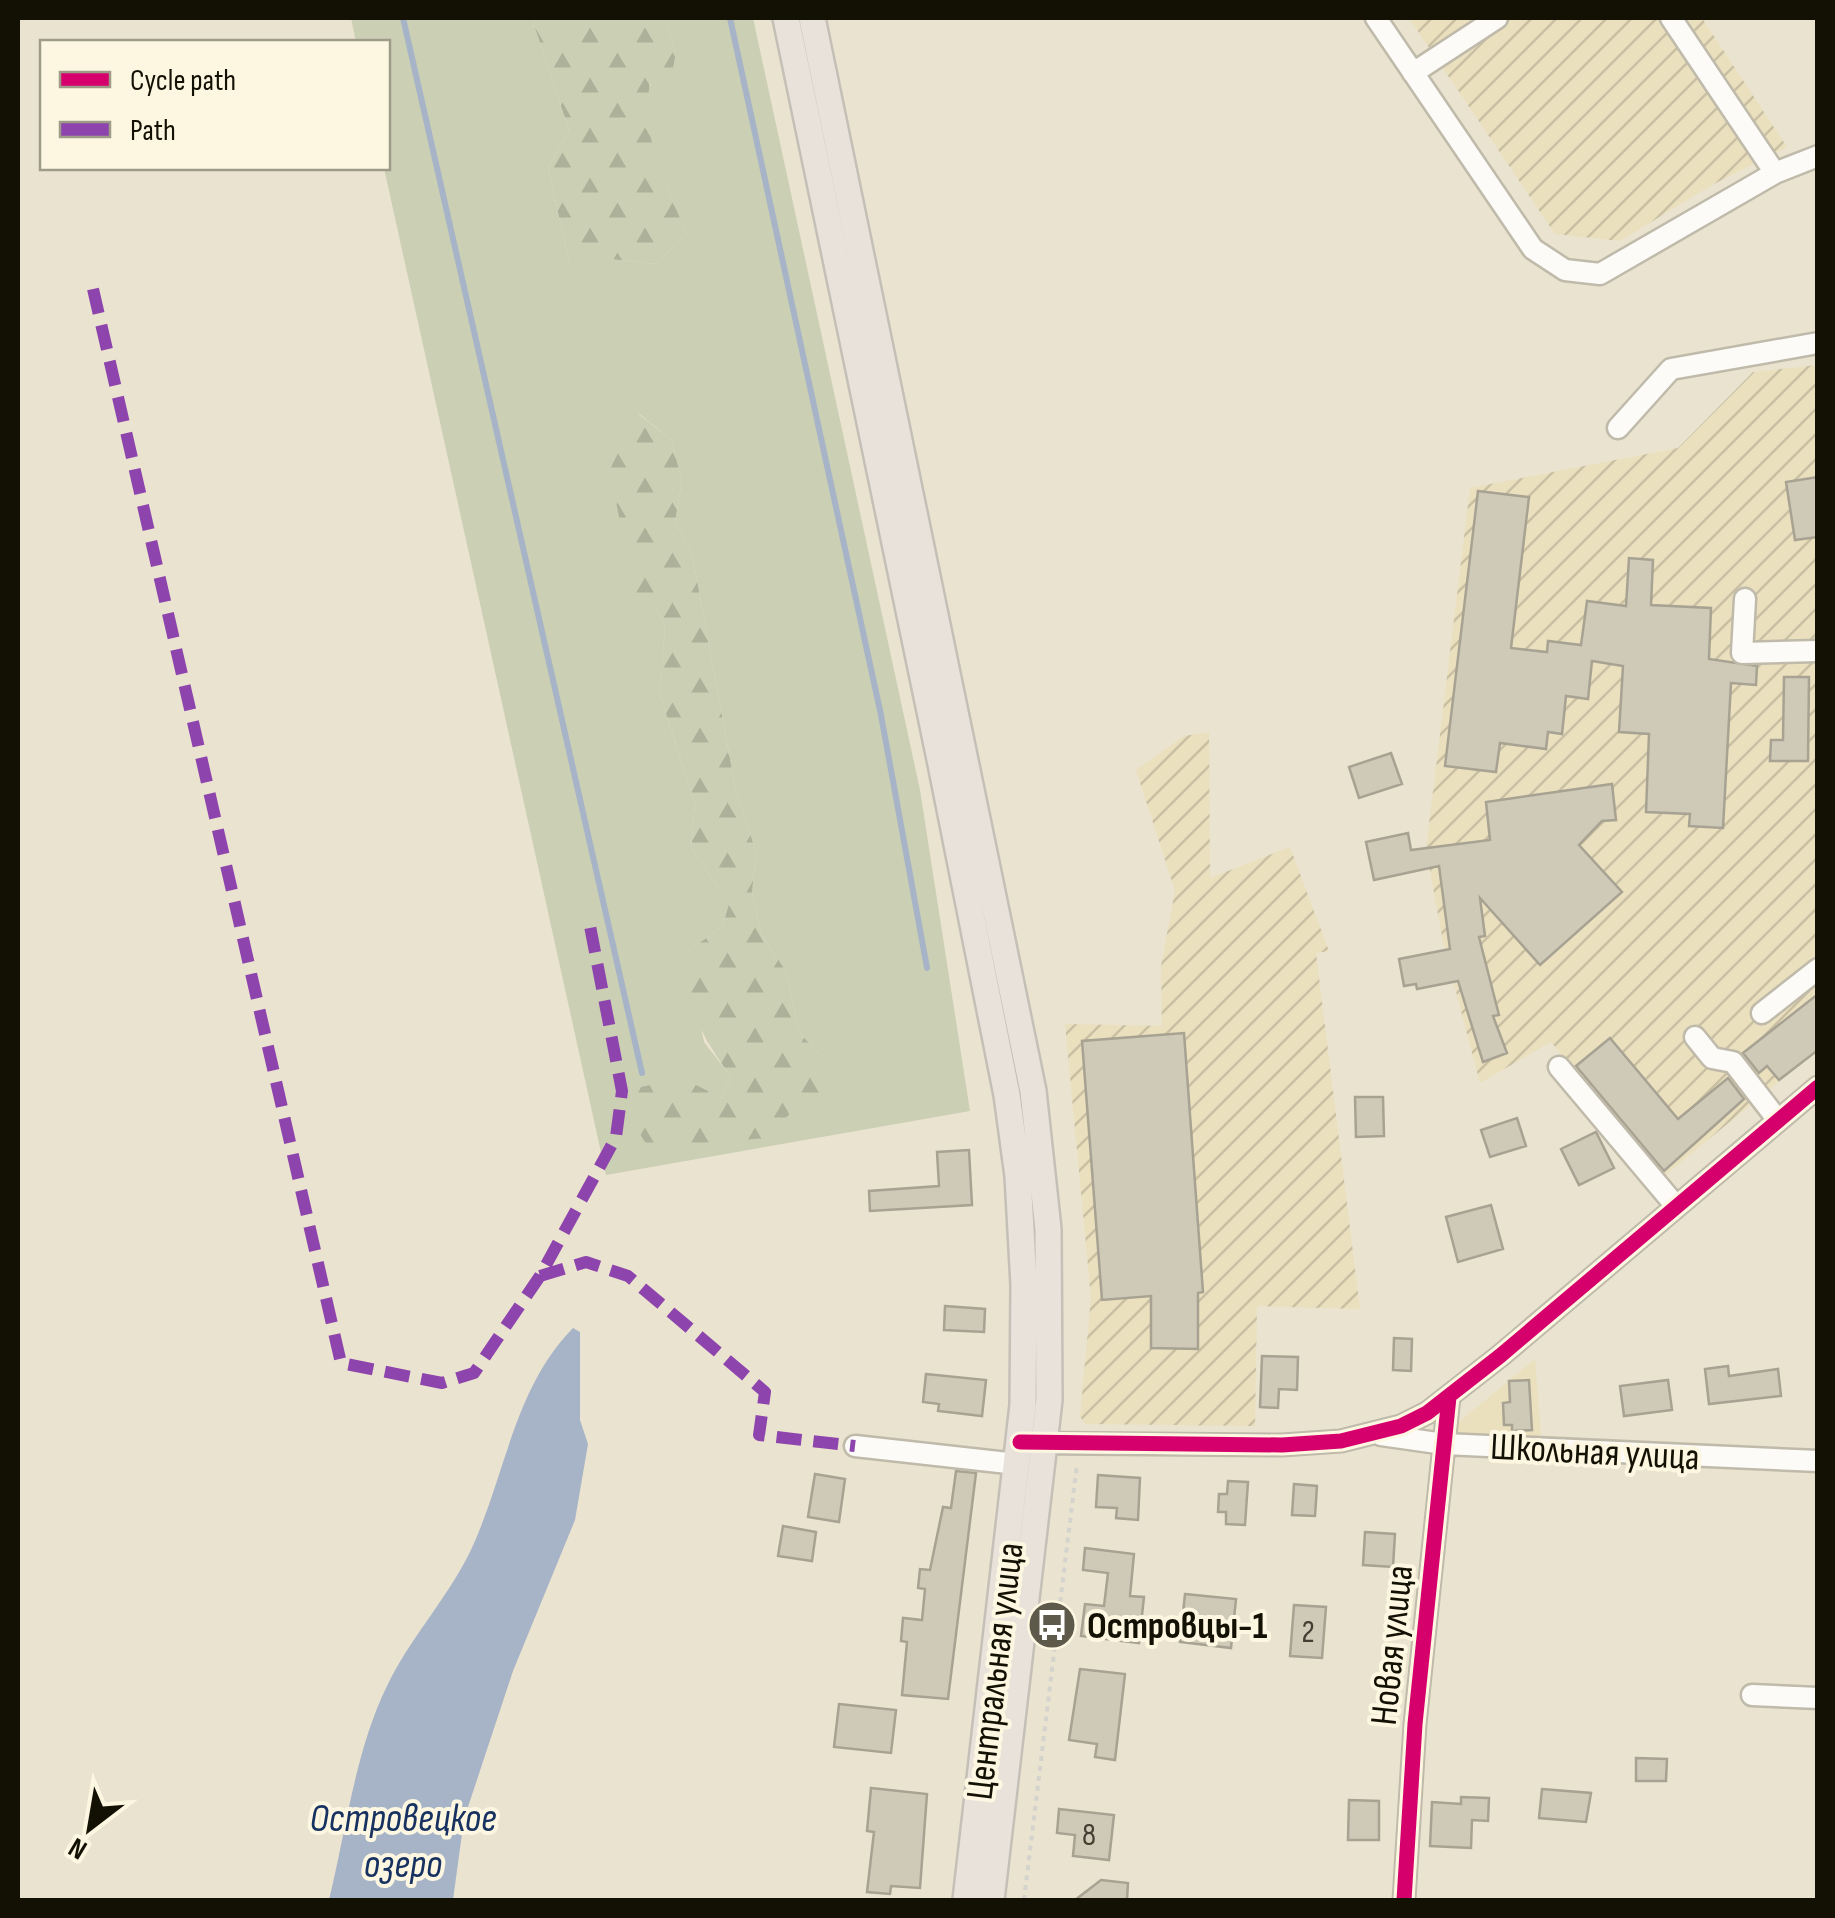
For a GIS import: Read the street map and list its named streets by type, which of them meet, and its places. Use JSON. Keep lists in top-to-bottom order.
{
  "streets": {
    "main road": ["Центральная улица"],
    "street": ["Школьная улица", "Новая улица"]
  },
  "crossings": [
    ["Школьная улица", "Новая улица"]
  ],
  "water": ["Островецкое озеро"],
  "places": {
    "bus stop": ["Островцы-1"]
  },
  "house_numbers": ["2", "8"],
  "legend": ["Cycle path", "Path"],
  "north": "bottom left"
}
